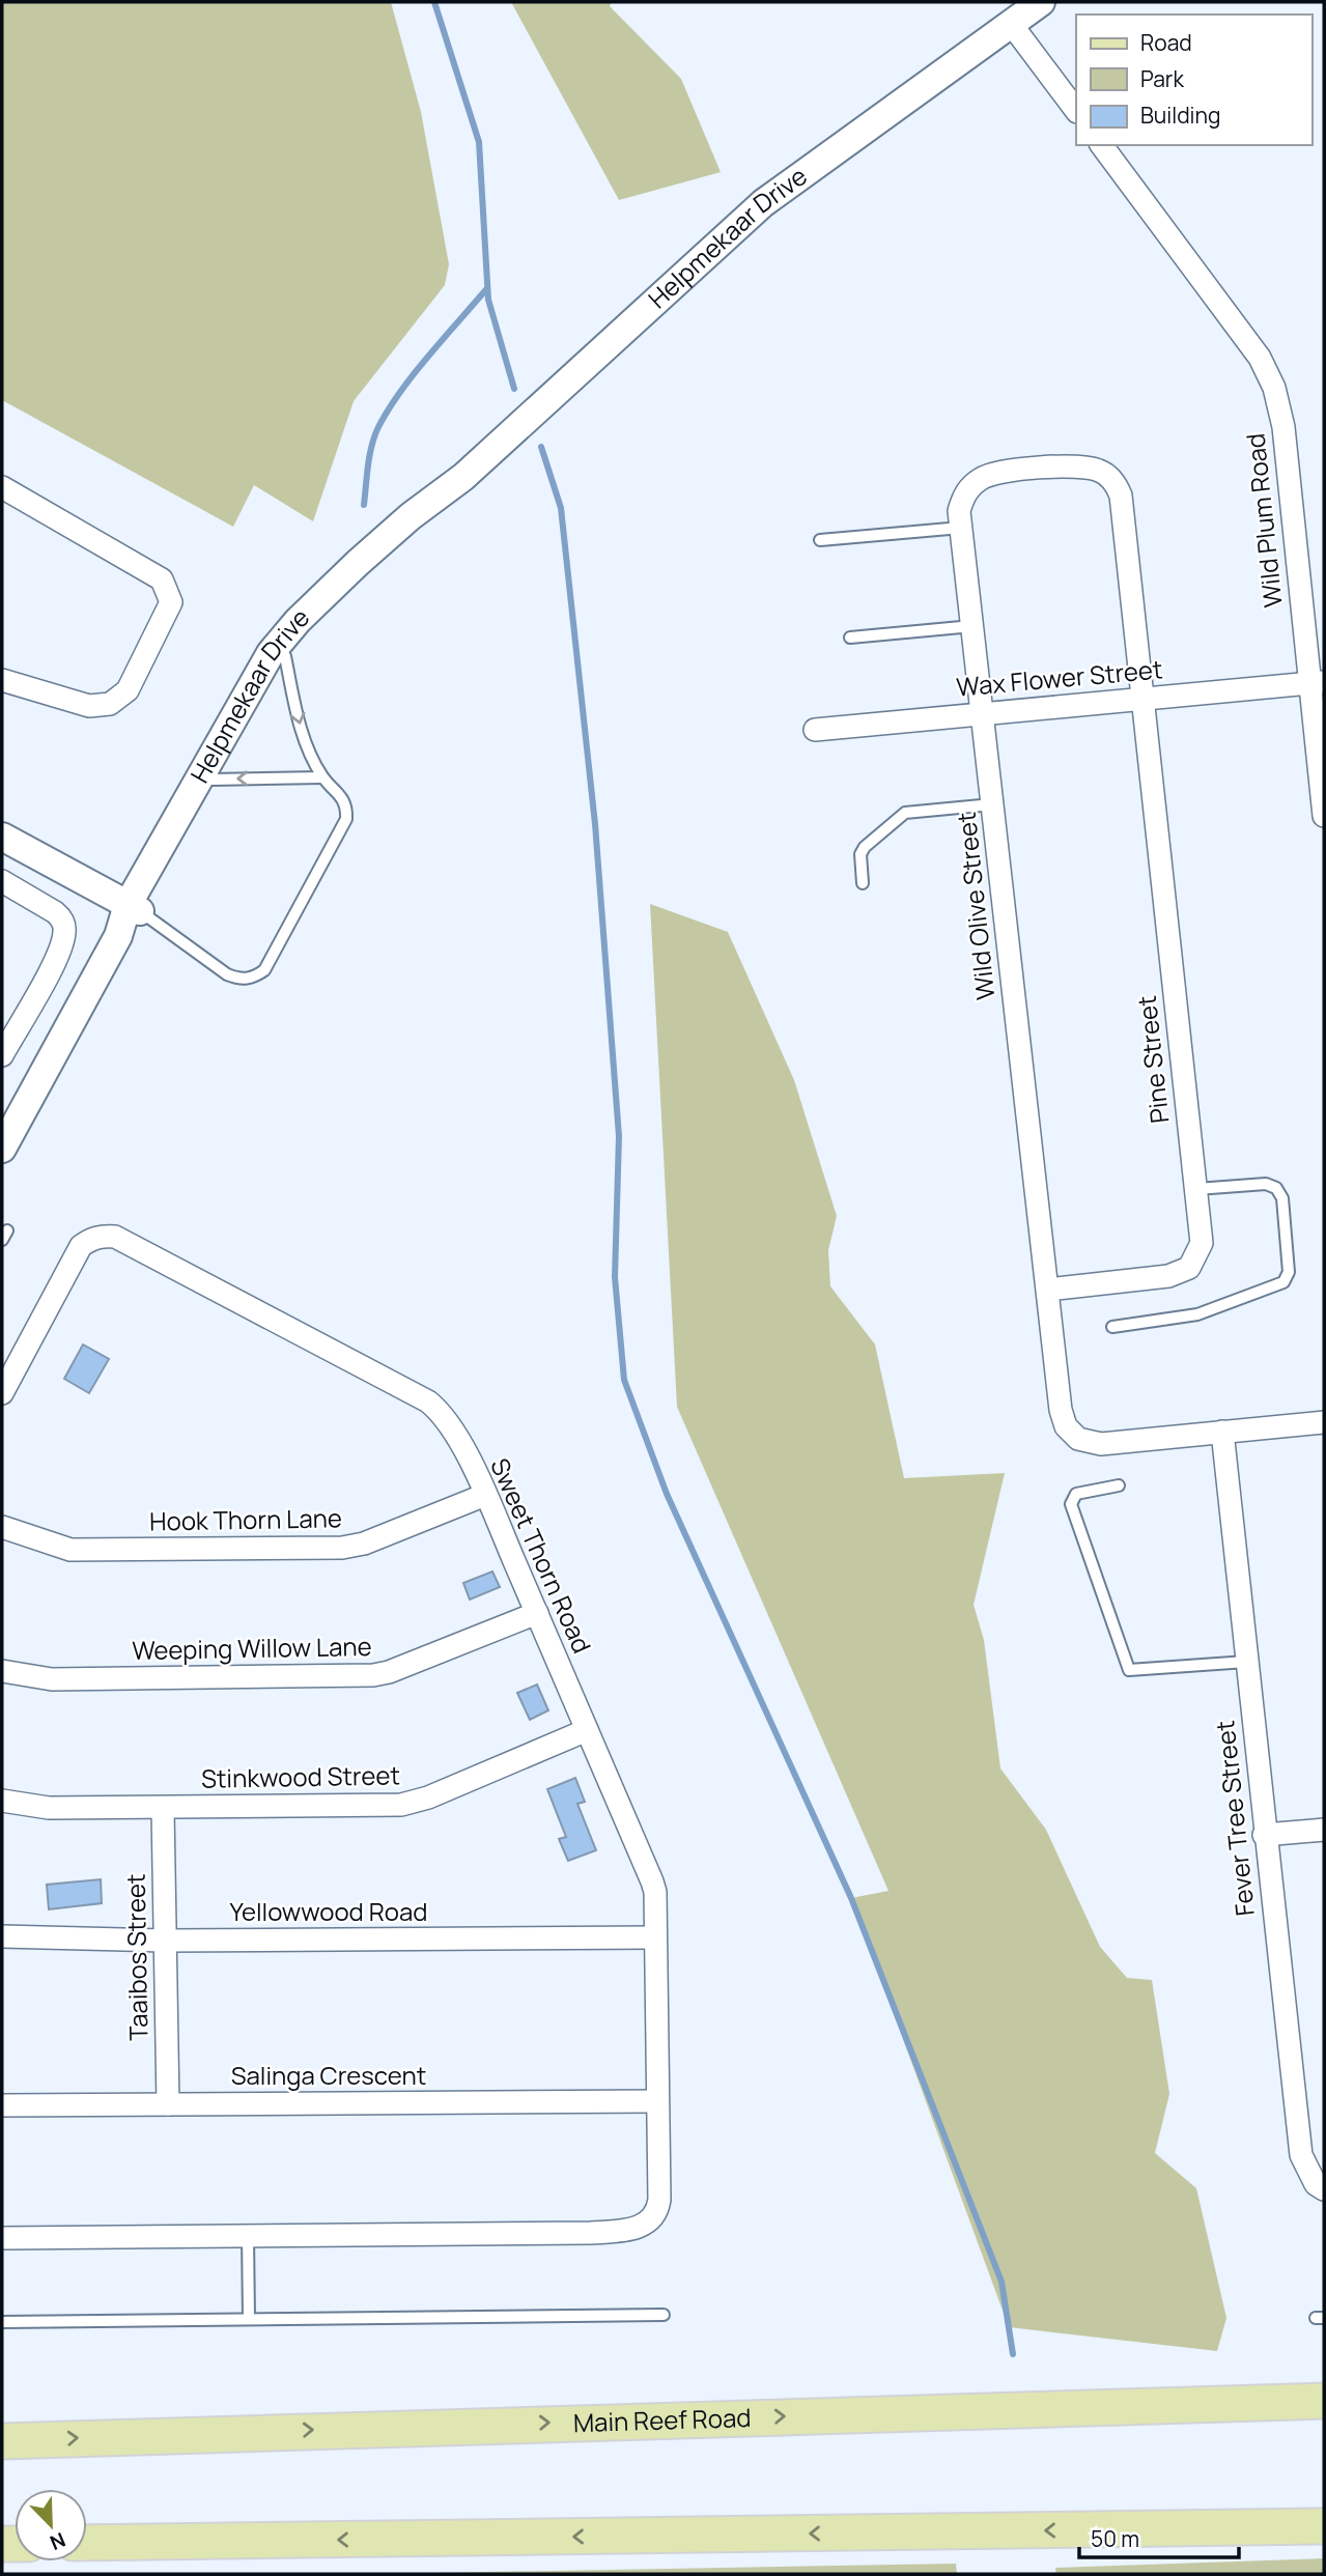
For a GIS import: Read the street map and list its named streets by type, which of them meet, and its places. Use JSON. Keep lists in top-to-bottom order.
{
  "streets": {
    "main road": ["Main Reef Road"],
    "street": [
      "Helpmekaar Drive",
      "Wild Plum Road",
      "Wax Flower Street",
      "Wild Olive Street",
      "Pine Street",
      "Hook Thorn Lane",
      "Sweet Thorn Road",
      "Weeping Willow Lane",
      "Stinkwood Street",
      "Fever Tree Street",
      "Yellowwood Road",
      "Taaibos Street",
      "Salinga Crescent"
    ]
  },
  "crossings": [
    ["Wild Plum Road", "Wax Flower Street"],
    ["Wax Flower Street", "Wild Olive Street"],
    ["Wax Flower Street", "Pine Street"],
    ["Wild Olive Street", "Pine Street"],
    ["Wild Olive Street", "Fever Tree Street"],
    ["Hook Thorn Lane", "Sweet Thorn Road"],
    ["Sweet Thorn Road", "Weeping Willow Lane"],
    ["Sweet Thorn Road", "Stinkwood Street"],
    ["Sweet Thorn Road", "Yellowwood Road"],
    ["Sweet Thorn Road", "Salinga Crescent"],
    ["Stinkwood Street", "Taaibos Street"],
    ["Yellowwood Road", "Taaibos Street"],
    ["Taaibos Street", "Salinga Crescent"]
  ],
  "legend": ["Road", "Park", "Building"],
  "scale_bar": "50 m",
  "north": "bottom right"
}
